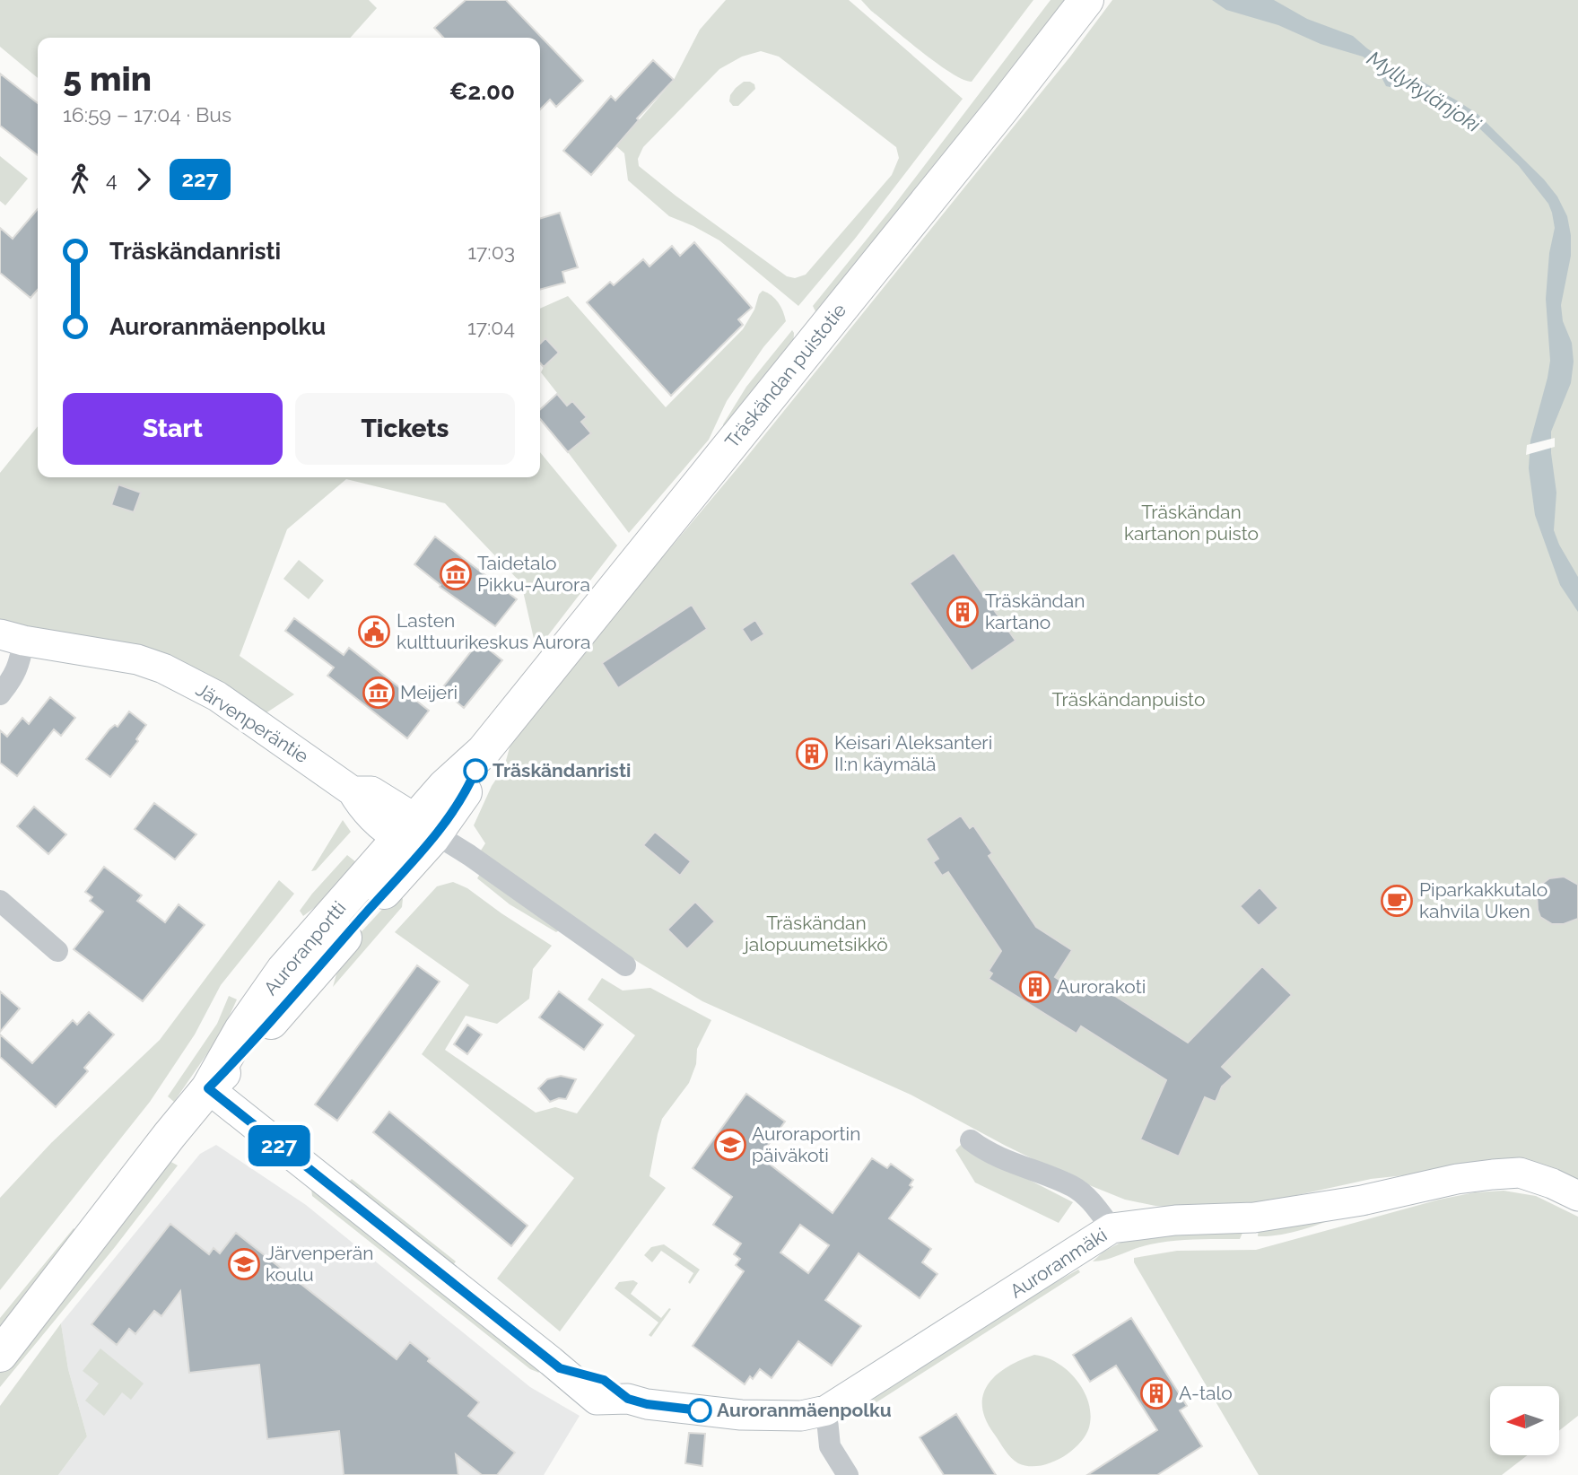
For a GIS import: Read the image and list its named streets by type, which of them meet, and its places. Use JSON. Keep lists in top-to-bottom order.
{
  "streets": {
    "main road": [
      "Träskändan puistotie",
      "Järvenperäntie",
      "Auroranportti",
      "Auroranmäki"
    ]
  },
  "crossings": [
    ["Träskändan puistotie", "Järvenperäntie"],
    ["Träskändan puistotie", "Auroranportti"],
    ["Järvenperäntie", "Auroranportti"],
    ["Auroranportti", "Auroranmäki"]
  ],
  "water": ["Myllykylänjoki"],
  "parks": ["Träskändan kartanon puisto", "Träskändanpuisto", "Träskändan jalopuumetsikkö"],
  "places": {
    "museum": ["Taidetalo Pikku-Aurora", "Meijeri"],
    "building": [
      "Träskändan kartano",
      "Keisari Aleksanteri II:n käymälä",
      "Aurorakoti",
      "A-talo"
    ],
    "public building": ["Lasten kulttuurikeskus Aurora"],
    "other": ["Träskändanristi", "Auroranmäenpolku"],
    "cafe": ["Piparkakkutalo kahvila Uken"],
    "school or university": ["Auroraportin päiväkoti", "Järvenperän koulu"]
  },
  "lines": ["bus line 227"],
  "north": "left",
  "page": {
    "on_map": "227",
    "heading": ["5 min", "16:59 – 17:04 · Bus", "€2.00"],
    "legs": ["4", "227"],
    "list": [
      {
        "name": "Träskändanristi",
        "value": "17:03"
      },
      {
        "name": "Auroranmäenpolku",
        "value": "17:04"
      }
    ],
    "buttons": ["Start", "Tickets"]
  }
}
